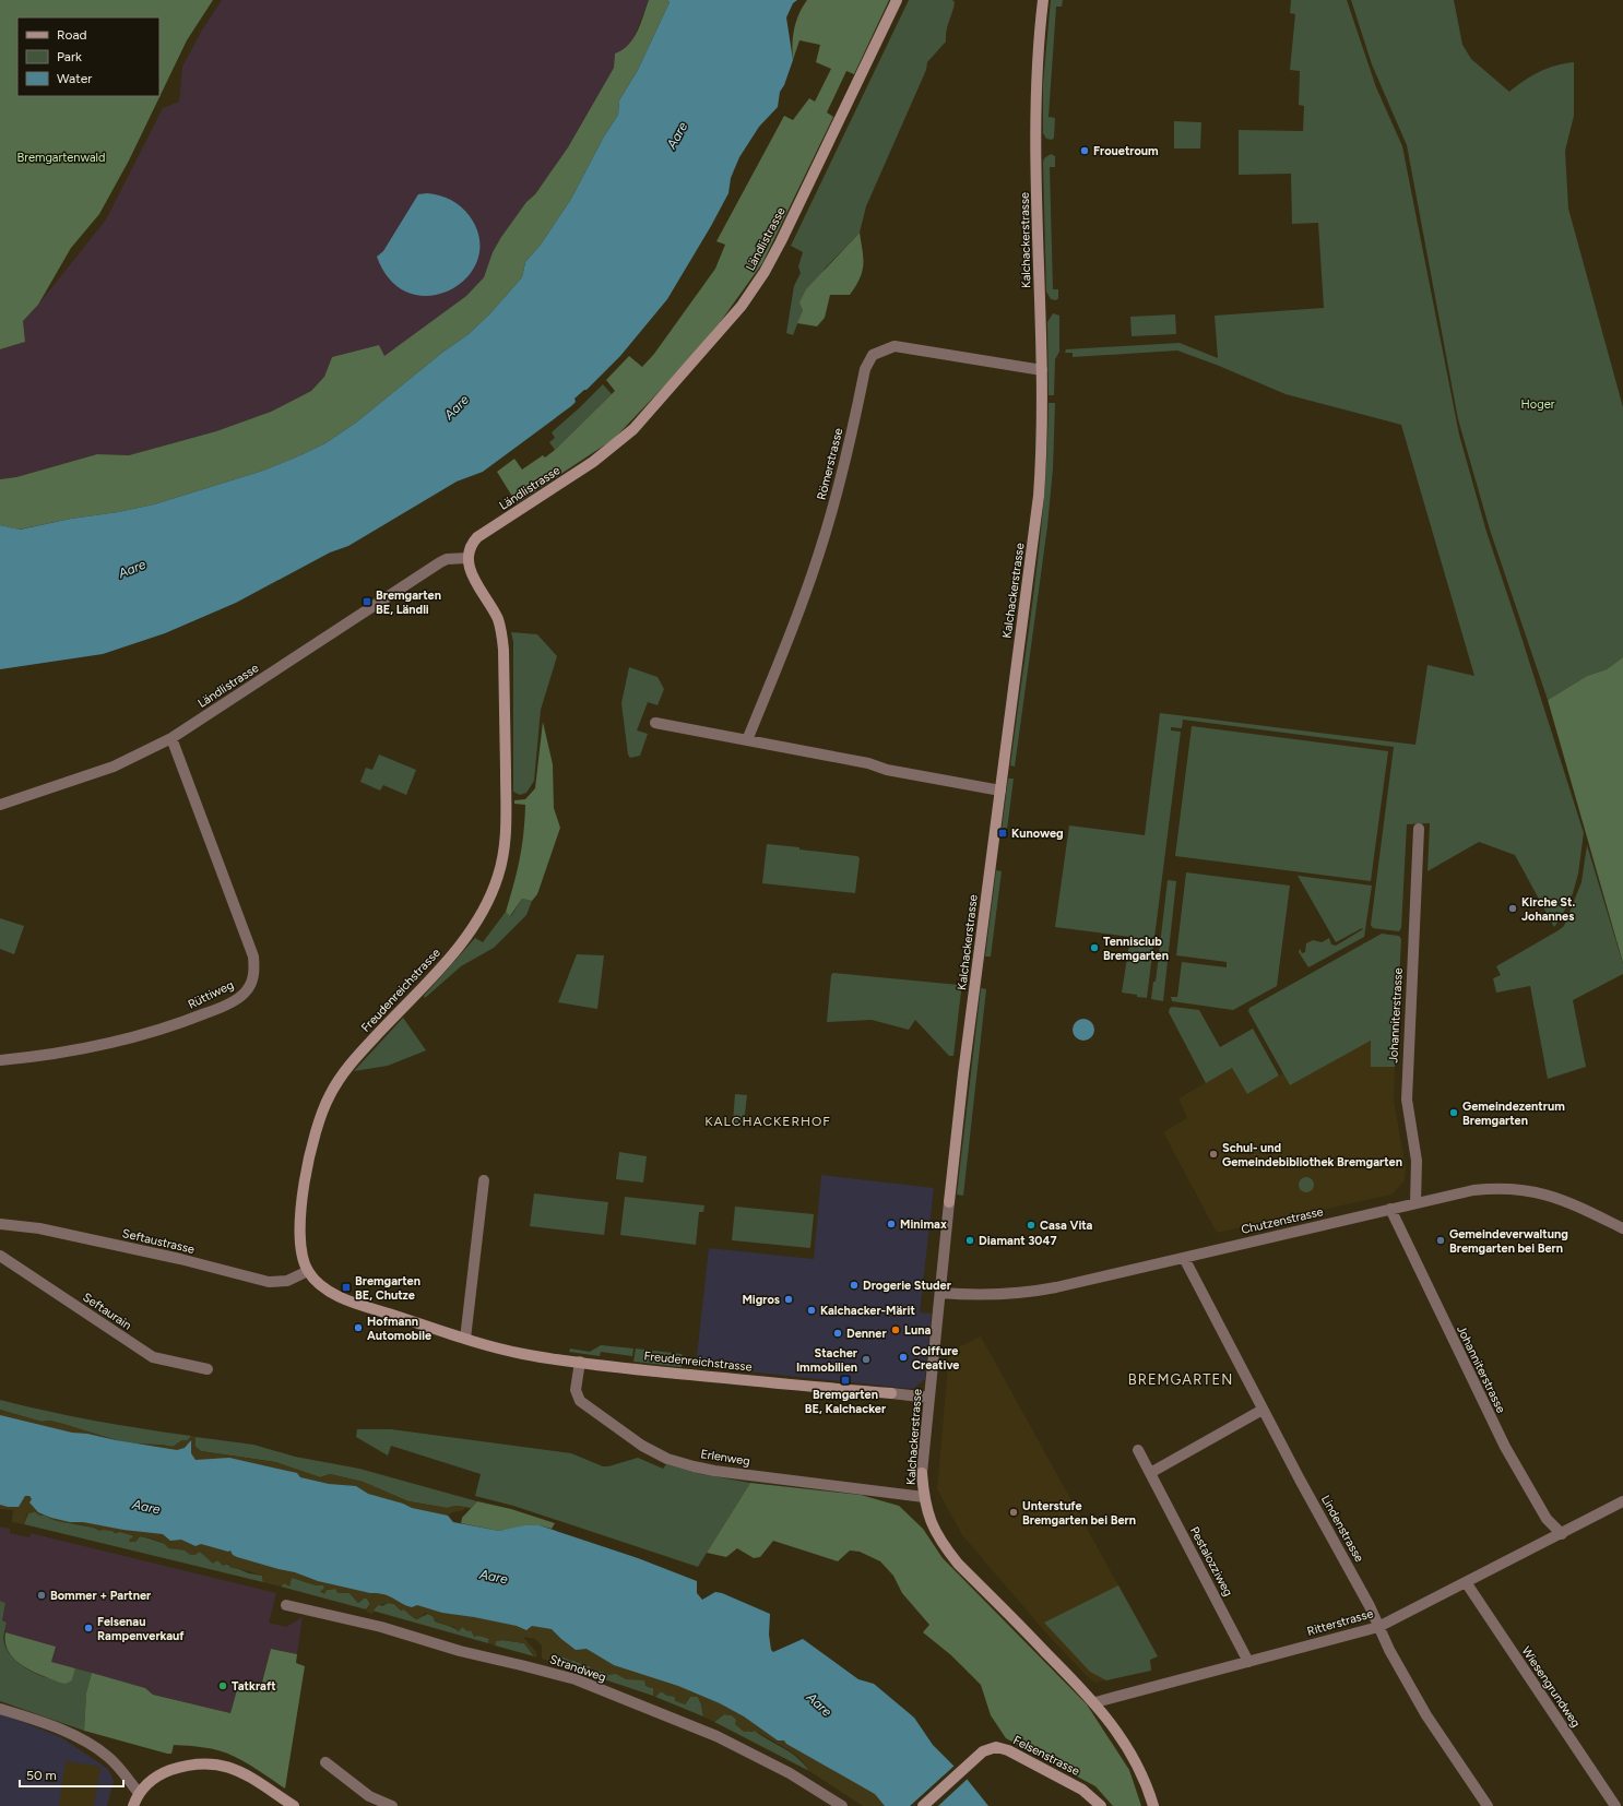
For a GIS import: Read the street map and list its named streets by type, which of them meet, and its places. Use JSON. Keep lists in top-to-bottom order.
{
  "streets": {
    "street": [
      "Ländlistrasse",
      "Kalchackerstrasse",
      "Römerstrasse",
      "Freudenreichstrasse",
      "Rüttiweg",
      "Johanniterstrasse",
      "Chutzenstrasse",
      "Seftaustrasse",
      "Seftaurain",
      "Erlenweg",
      "Lindenstrasse",
      "Pestalozziweg",
      "Ritterstrasse",
      "Strandweg",
      "Wiesengrundweg",
      "Felsenstrasse"
    ]
  },
  "crossings": [
    ["Ländlistrasse", "Freudenreichstrasse"],
    ["Ländlistrasse", "Rüttiweg"],
    ["Kalchackerstrasse", "Römerstrasse"],
    ["Kalchackerstrasse", "Freudenreichstrasse"],
    ["Kalchackerstrasse", "Chutzenstrasse"],
    ["Kalchackerstrasse", "Erlenweg"],
    ["Kalchackerstrasse", "Ritterstrasse"],
    ["Freudenreichstrasse", "Seftaustrasse"],
    ["Freudenreichstrasse", "Erlenweg"],
    ["Johanniterstrasse", "Chutzenstrasse"],
    ["Johanniterstrasse", "Ritterstrasse"],
    ["Chutzenstrasse", "Lindenstrasse"],
    ["Lindenstrasse", "Ritterstrasse"],
    ["Pestalozziweg", "Ritterstrasse"],
    ["Ritterstrasse", "Wiesengrundweg"]
  ],
  "districts": ["KALCHACKERHOF", "BREMGARTEN"],
  "water": ["Aare"],
  "parks": ["Bremgartenwald", "Hoger"],
  "places": {
    "other": [
      "Frouetroum",
      "Kirche St. Johannes",
      "Tennisclub Bremgarten",
      "Gemeindezentrum Bremgarten",
      "Schul- und Gemeindebibliothek Bremgarten",
      "Minimax",
      "Casa Vita",
      "Diamant 3047",
      "Gemeindeverwaltung Bremgarten bei Bern",
      "Drogerie Studer",
      "Migros",
      "Kalchacker-Märit",
      "Hofmann Automobile",
      "Luna",
      "Denner",
      "Coiffure Creative",
      "Stacher Immobilien",
      "Unterstufe Bremgarten bei Bern",
      "Bommer + Partner",
      "Felsenau Rampenverkauf",
      "Tatkraft"
    ],
    "transit": [
      "Bremgarten BE, Ländli",
      "Kunoweg",
      "Bremgarten BE, Chutze",
      "Bremgarten BE, Kalchacker"
    ]
  },
  "legend": ["Road", "Park", "Water"],
  "scale_bar": "50 m"
}
